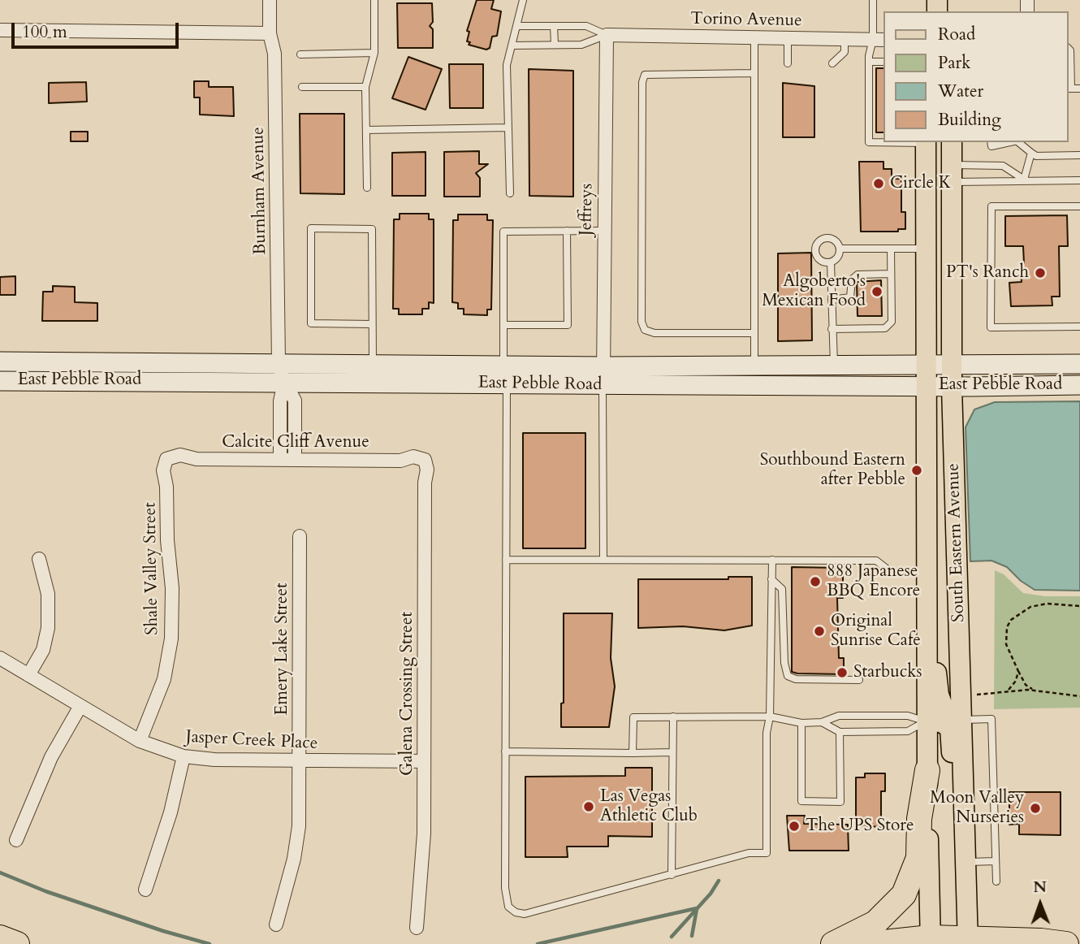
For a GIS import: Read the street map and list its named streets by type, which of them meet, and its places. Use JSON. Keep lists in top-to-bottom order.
{
  "streets": {
    "main road": ["East Pebble Road", "South Eastern Avenue"],
    "street": [
      "Torino Avenue",
      "Burnham Avenue",
      "Jeffreys",
      "Calcite Cliff Avenue",
      "Shale Valley Street",
      "Emery Lake Street",
      "Galena Crossing Street",
      "Jasper Creek Place"
    ]
  },
  "crossings": [
    ["Torino Avenue", "Jeffreys"],
    ["Burnham Avenue", "East Pebble Road"],
    ["Burnham Avenue", "Calcite Cliff Avenue"],
    ["Jeffreys", "East Pebble Road"],
    ["East Pebble Road", "South Eastern Avenue"],
    ["Calcite Cliff Avenue", "Shale Valley Street"],
    ["Calcite Cliff Avenue", "Galena Crossing Street"],
    ["Shale Valley Street", "Jasper Creek Place"],
    ["Emery Lake Street", "Jasper Creek Place"],
    ["Galena Crossing Street", "Jasper Creek Place"]
  ],
  "places": [
    "Circle K",
    "PT's Ranch",
    "Algoberto's Mexican Food",
    "Southbound Eastern after Pebble",
    "888 Japanese BBQ Encore",
    "Original Sunrise Cafe",
    "Starbucks",
    "Las Vegas Athletic Club",
    "Moon Valley Nurseries",
    "The UPS Store"
  ],
  "legend": [
    "Road",
    "Park",
    "Water",
    "Building"
  ],
  "scale_bar": "100 m",
  "north": "top"
}
